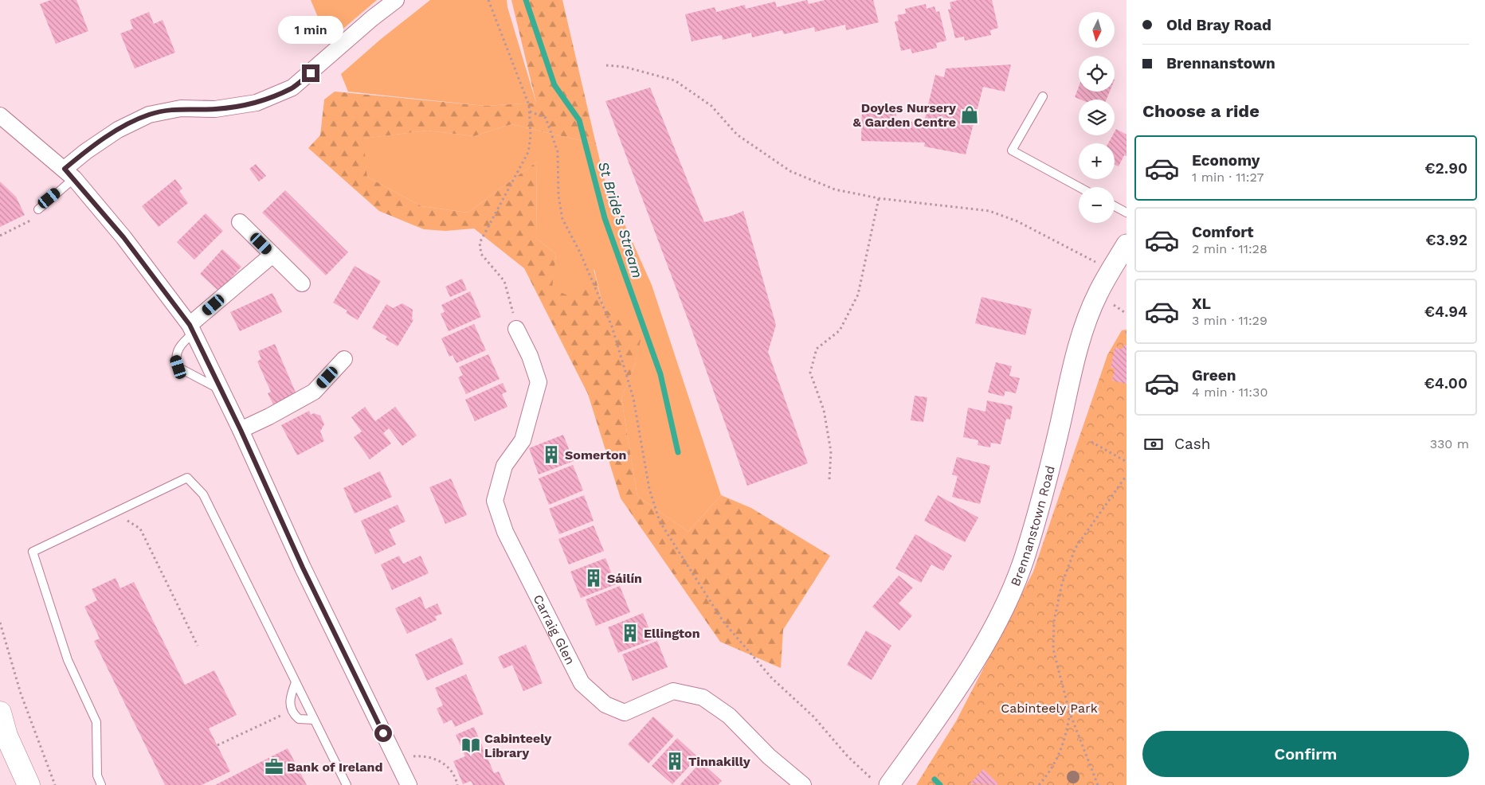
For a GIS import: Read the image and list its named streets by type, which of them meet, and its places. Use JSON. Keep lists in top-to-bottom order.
{
  "streets": {
    "street": ["Brennanstown Road", "Carraig Glen"]
  },
  "water": ["St Bride's Stream"],
  "parks": ["Cabinteely Park"],
  "places": {
    "shop": ["Doyles Nursery & Garden Centre"],
    "building": [
      "Somerton",
      "Sáilín",
      "Ellington",
      "Tinnakilly"
    ],
    "library": ["Cabinteely Library"],
    "office": ["Bank of Ireland"]
  },
  "north": "bottom",
  "page": {
    "banner": ["Old Bray Road", "Brennanstown"],
    "map_buttons": ["+", "−"],
    "bubble": "1 min",
    "heading": "Choose a ride",
    "list": [
      {
        "name": "Economy",
        "note": "1 min · 11:27",
        "value": "€2.90"
      },
      {
        "name": "Comfort",
        "note": "2 min · 11:28",
        "value": "€3.92"
      },
      {
        "name": "XL",
        "note": "3 min · 11:29",
        "value": "€4.94"
      },
      {
        "name": "Green",
        "note": "4 min · 11:30",
        "value": "€4.00"
      }
    ],
    "pay": ["Cash", "330 m"],
    "buttons": "Confirm"
  }
}
